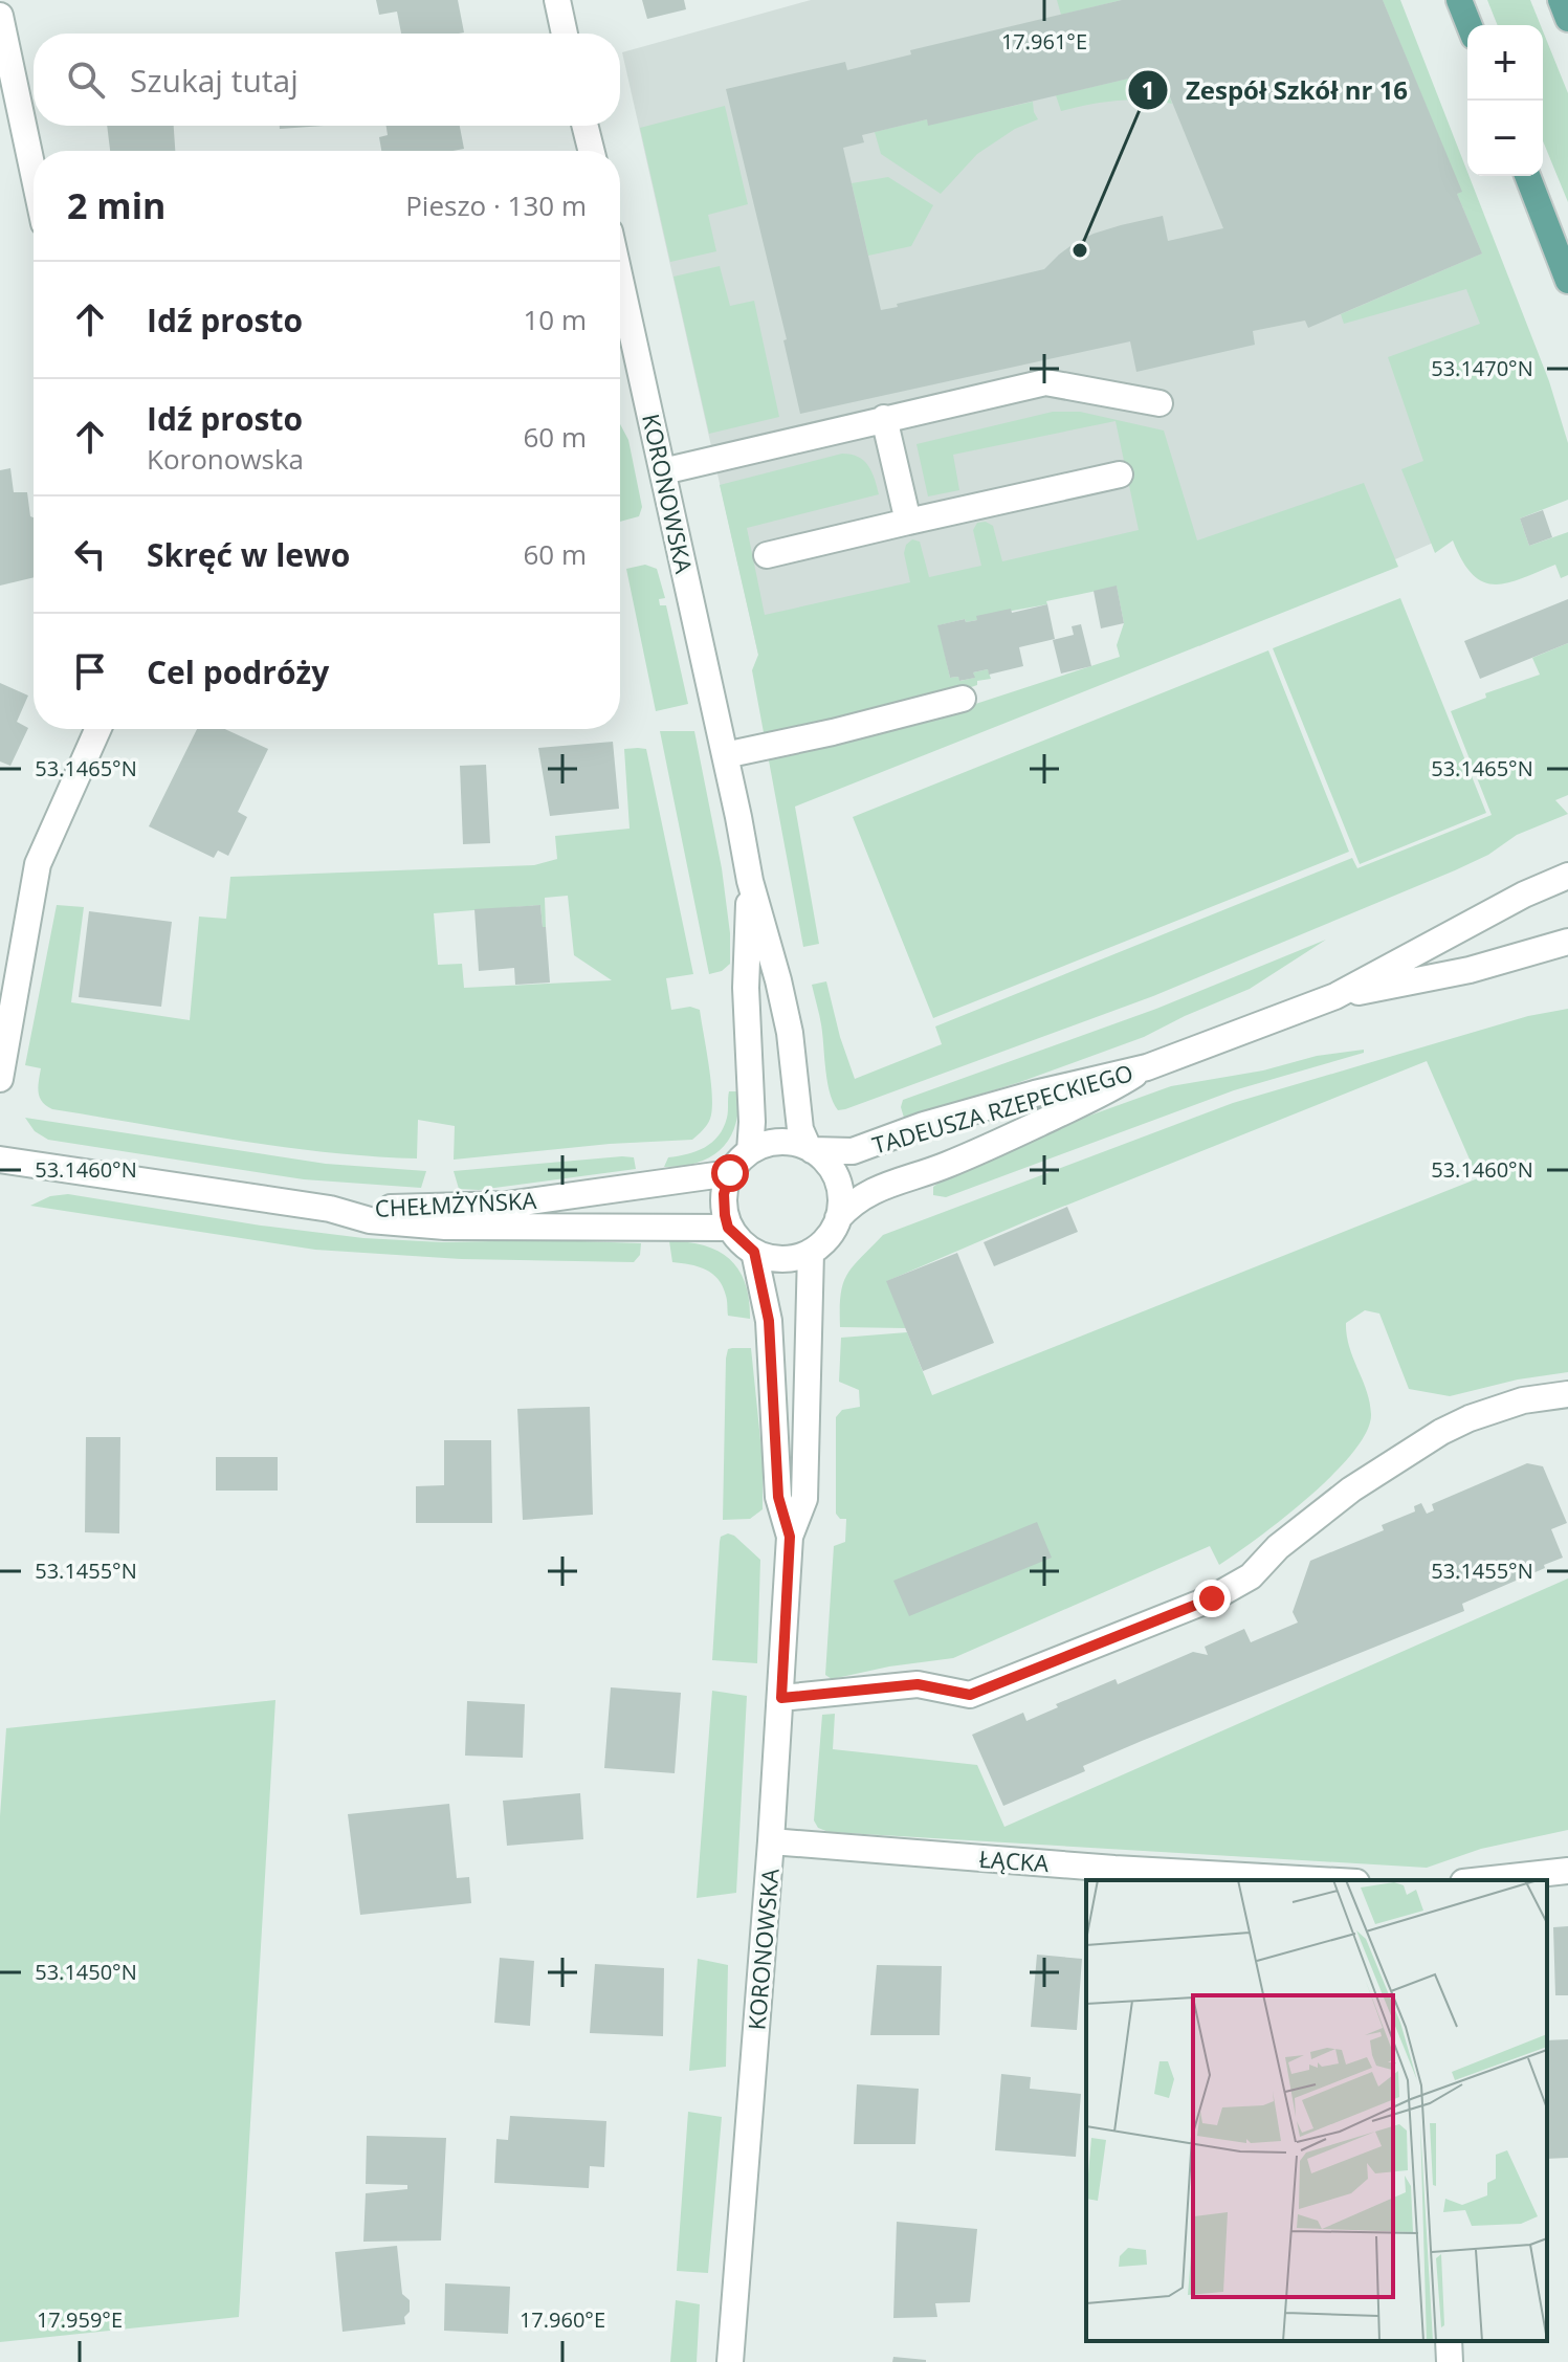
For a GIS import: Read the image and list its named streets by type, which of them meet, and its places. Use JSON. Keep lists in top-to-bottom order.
{
  "streets": {
    "street": [
      "KORONOWSKA",
      "TADEUSZA RZEPECKIEGO",
      "CHEŁMŻYŃSKA",
      "ŁĄCKA"
    ]
  },
  "crossings": [
    ["KORONOWSKA", "TADEUSZA RZEPECKIEGO"],
    ["KORONOWSKA", "CHEŁMŻYŃSKA"],
    ["KORONOWSKA", "ŁĄCKA"],
    ["TADEUSZA RZEPECKIEGO", "CHEŁMŻYŃSKA"]
  ],
  "places": ["Zespół Szkół nr 16"],
  "page": {
    "map_buttons": ["+", "−"],
    "search": "Szukaj tutaj",
    "heading": ["2 min", "Pieszo · 130 m"],
    "list": [
      ["Idź prosto", "10 m"],
      ["Idź prosto", "Koronowska", "60 m"],
      ["Skręć w lewo", "60 m"],
      "Cel podróży"
    ]
  },
  "coordinates": [
    "17.961°E",
    "53.1470°N",
    "53.1465°N",
    "53.1460°N",
    "53.1455°N",
    "53.1450°N",
    "17.959°E",
    "17.960°E"
  ]
}
